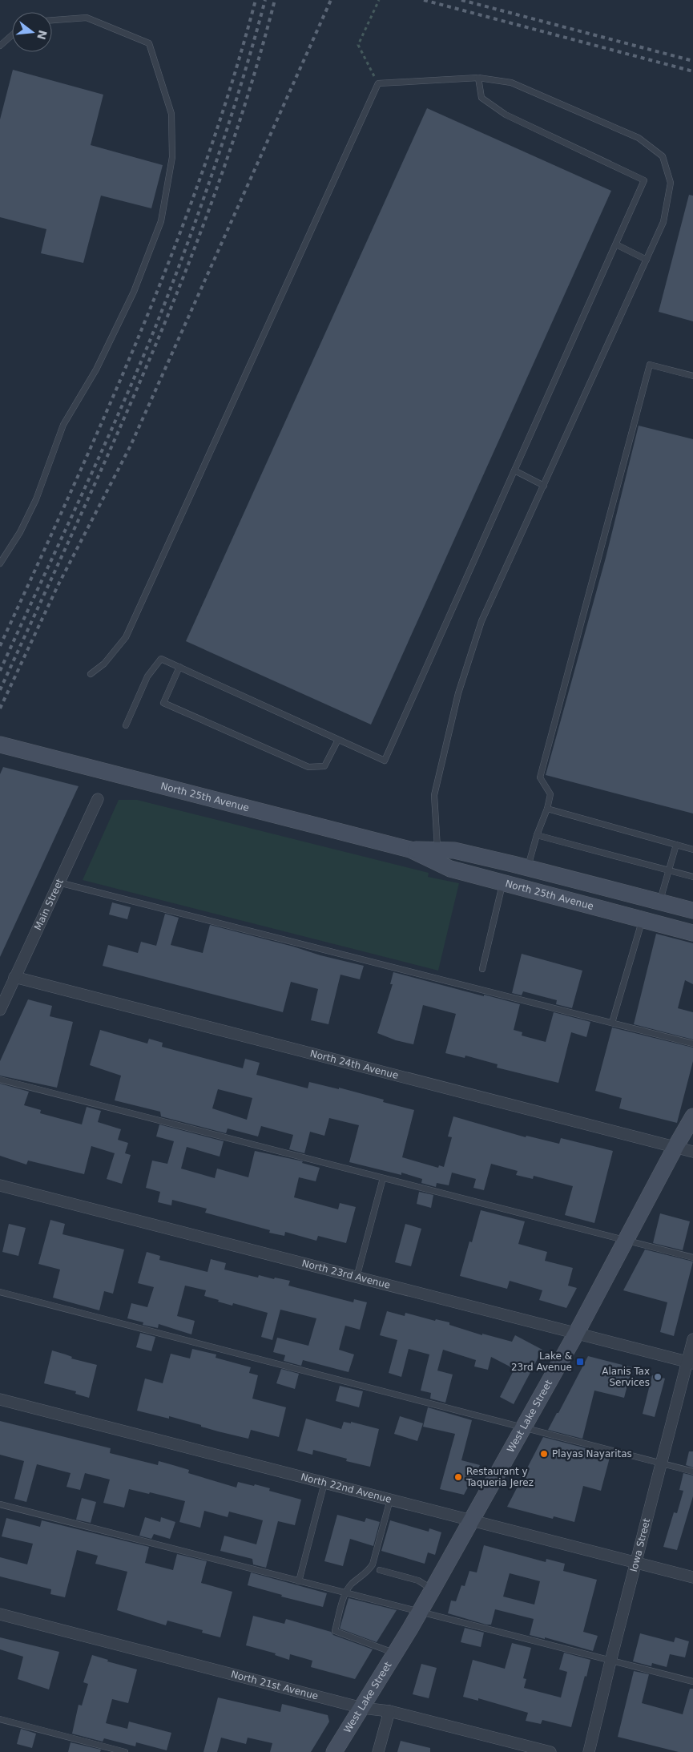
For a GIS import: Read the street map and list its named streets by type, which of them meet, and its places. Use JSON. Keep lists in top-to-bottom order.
{
  "streets": {
    "main road": ["North 25th Avenue", "West Lake Street"],
    "street": [
      "Main Street",
      "North 24th Avenue",
      "North 23rd Avenue",
      "North 22nd Avenue",
      "Iowa Street",
      "North 21st Avenue"
    ]
  },
  "crossings": [
    ["Main Street", "North 24th Avenue"],
    ["North 24th Avenue", "West Lake Street"],
    ["North 23rd Avenue", "West Lake Street"],
    ["North 23rd Avenue", "Iowa Street"],
    ["West Lake Street", "North 22nd Avenue"],
    ["West Lake Street", "North 21st Avenue"],
    ["North 22nd Avenue", "Iowa Street"]
  ],
  "places": {
    "transit": ["Lake & 23rd Avenue"],
    "other": ["Alanis Tax Services", "Playas Nayaritas", "Restaurant y Taqueria Jerez"]
  },
  "north": "right"
}
